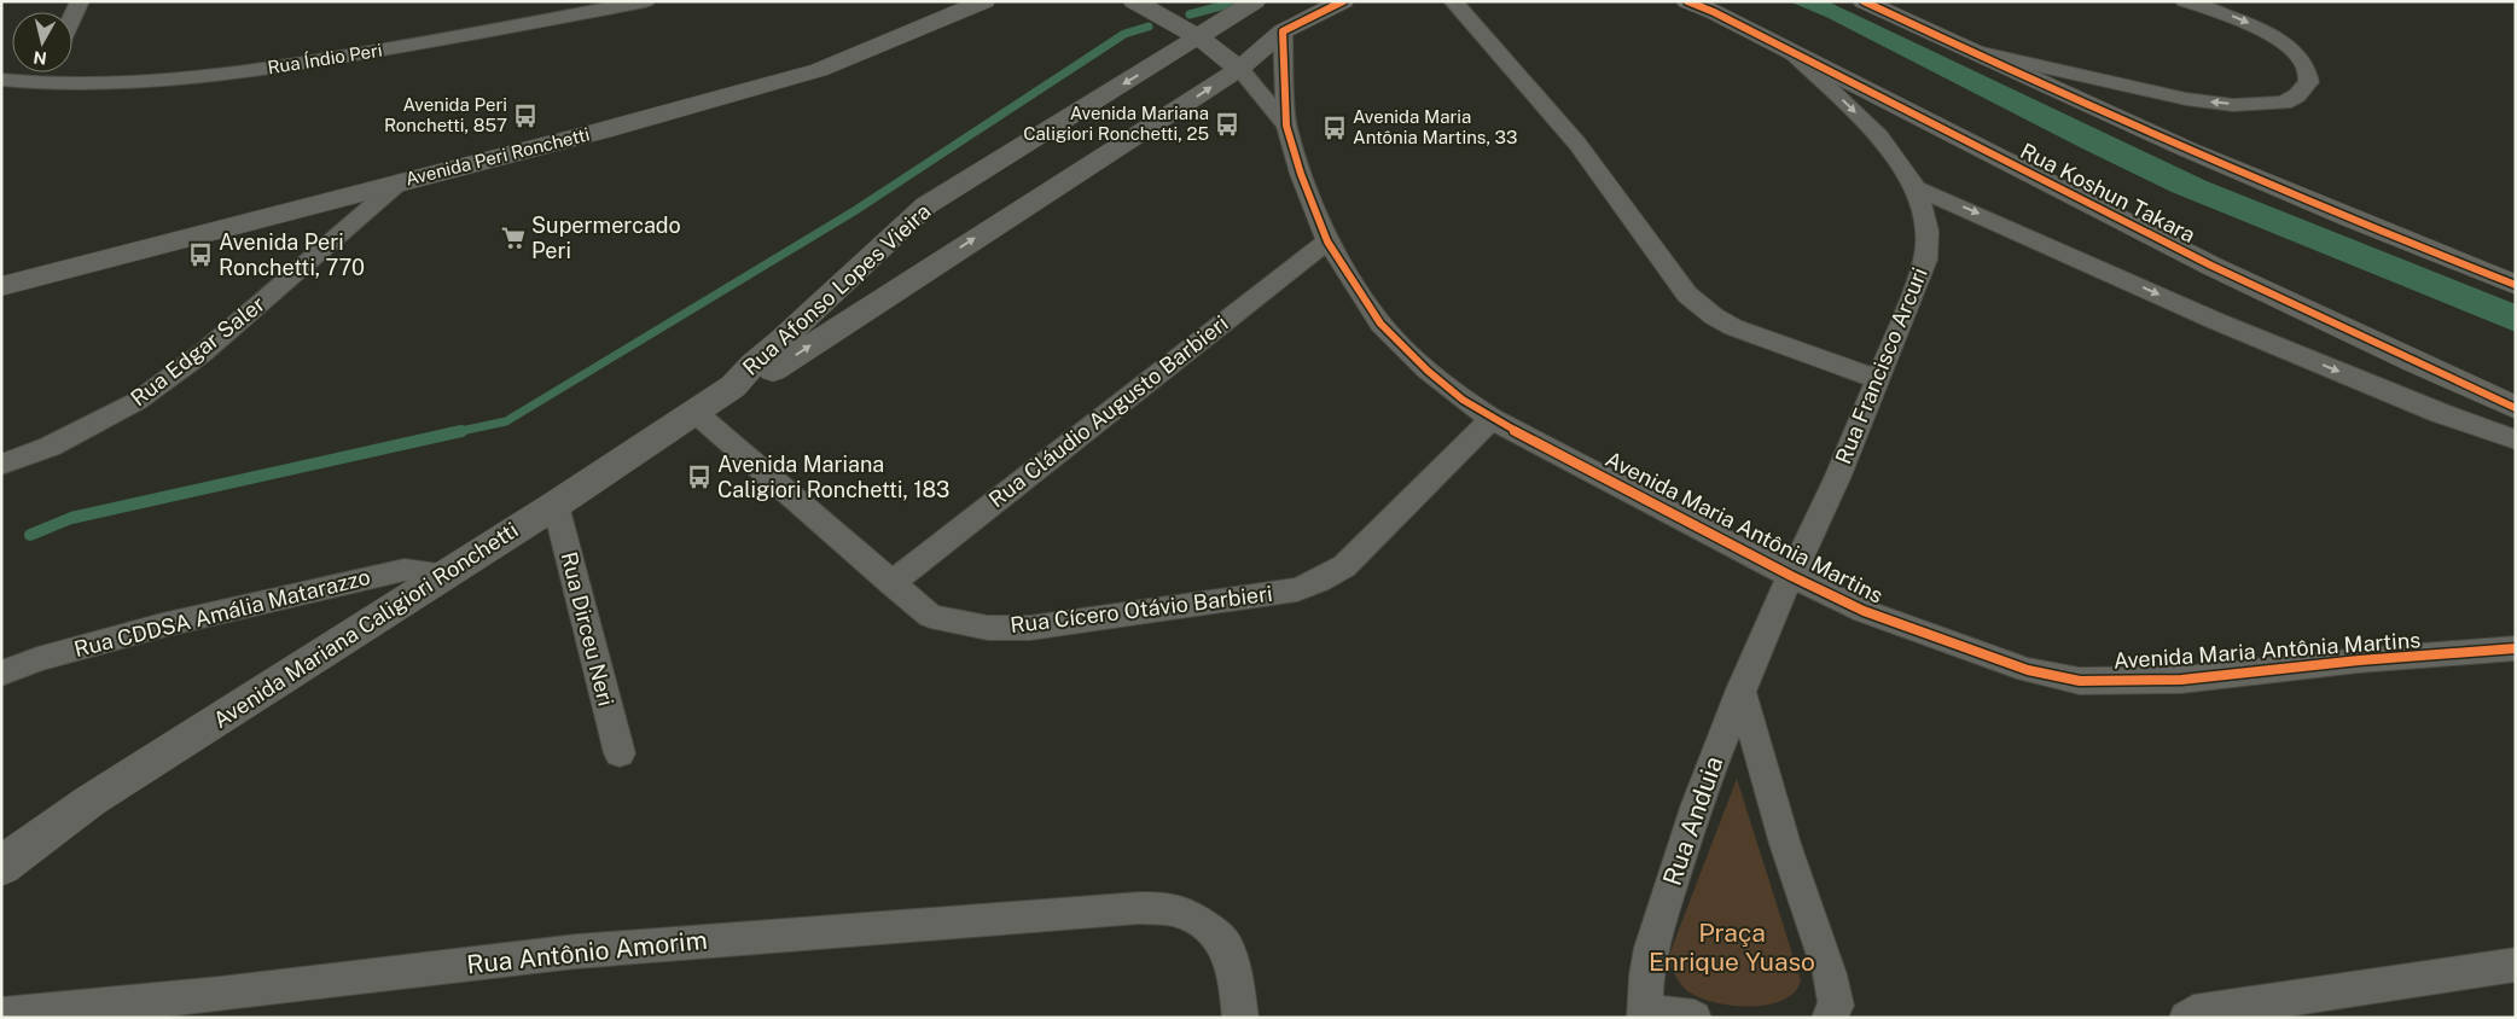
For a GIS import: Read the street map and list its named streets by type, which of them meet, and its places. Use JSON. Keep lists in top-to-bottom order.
{
  "streets": {
    "main road": [
      "Avenida Peri Ronchetti",
      "Rua Koshun Takara",
      "Rua Afonso Lopes Vieira",
      "Avenida Maria Antônia Martins",
      "Avenida Mariana Caligiori Ronchetti"
    ],
    "street": [
      "Rua Índio Peri",
      "Rua Edgar Saler",
      "Rua Francisco Arcuri",
      "Rua Cláudio Augusto Barbieri",
      "Rua Cícero Otávio Barbieri",
      "Rua CDDSA Amália Matarazzo",
      "Rua Dirceu Neri",
      "Rua Anduia",
      "Rua Antônio Amorim"
    ]
  },
  "crossings": [
    ["Avenida Peri Ronchetti", "Rua Edgar Saler"],
    ["Rua Koshun Takara", "Rua Francisco Arcuri"],
    ["Rua Afonso Lopes Vieira", "Avenida Maria Antônia Martins"],
    ["Rua Afonso Lopes Vieira", "Avenida Mariana Caligiori Ronchetti"],
    ["Rua Francisco Arcuri", "Avenida Maria Antônia Martins"],
    ["Rua Francisco Arcuri", "Rua Anduia"],
    ["Rua Cláudio Augusto Barbieri", "Avenida Maria Antônia Martins"],
    ["Rua Cláudio Augusto Barbieri", "Rua Cícero Otávio Barbieri"],
    ["Avenida Maria Antônia Martins", "Rua Cícero Otávio Barbieri"],
    ["Avenida Maria Antônia Martins", "Rua Anduia"],
    ["Rua Cícero Otávio Barbieri", "Avenida Mariana Caligiori Ronchetti"],
    ["Rua CDDSA Amália Matarazzo", "Avenida Mariana Caligiori Ronchetti"],
    ["Avenida Mariana Caligiori Ronchetti", "Rua Dirceu Neri"]
  ],
  "parks": ["Praça Enrique Yuaso"],
  "places": {
    "bus stop": [
      "Avenida Peri Ronchetti, 857",
      "Avenida Mariana Caligiori Ronchetti, 25",
      "Avenida Maria Antônia Martins, 33",
      "Avenida Peri Ronchetti, 770",
      "Avenida Mariana Caligiori Ronchetti, 183"
    ],
    "supermarket": ["Supermercado Peri"]
  },
  "north": "bottom"
}
